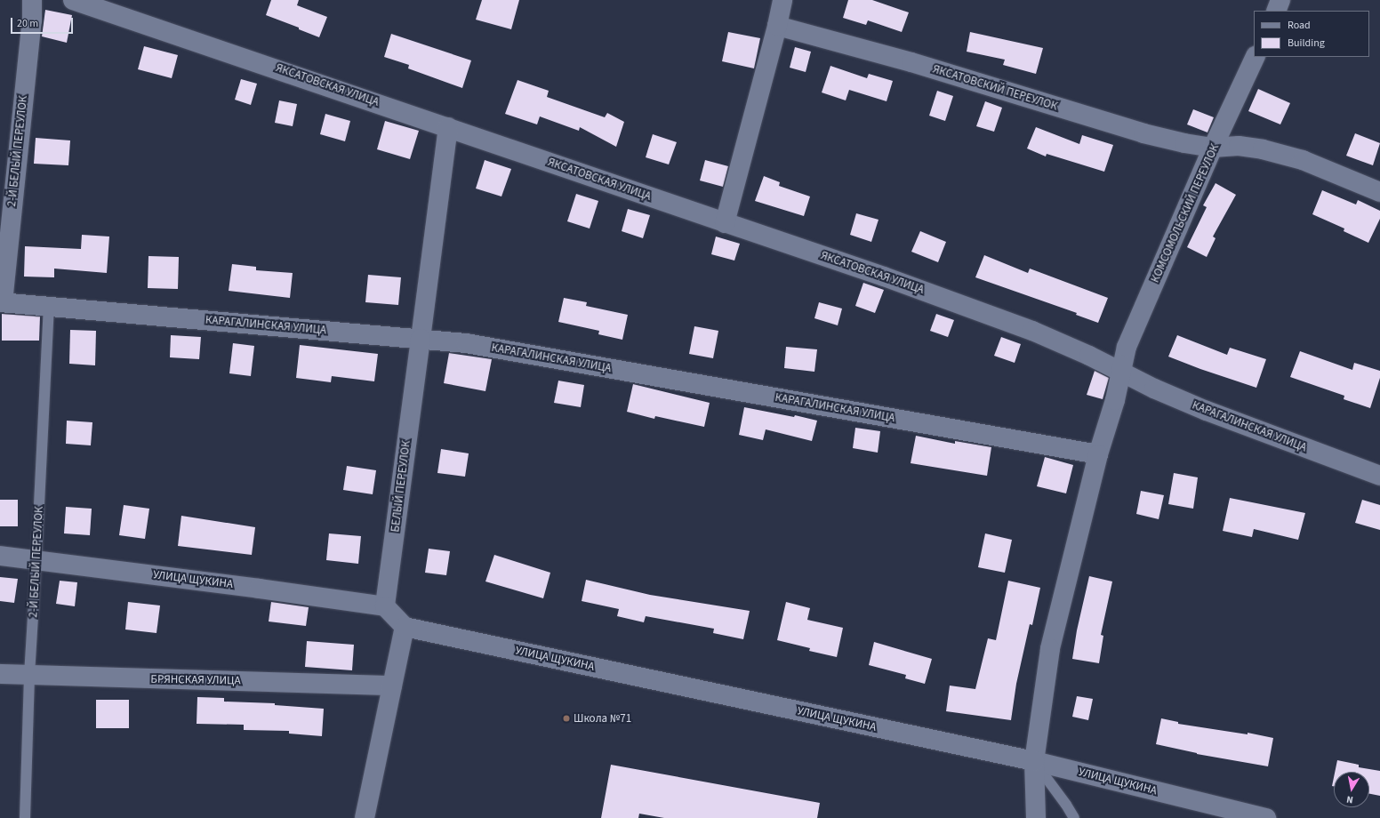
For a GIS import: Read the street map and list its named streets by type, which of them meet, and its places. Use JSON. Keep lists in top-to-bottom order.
{
  "streets": {
    "street": [
      "ЯКСАТОВСКАЯ УЛИЦА",
      "ЯКСАТОВСКИЙ ПЕРЕУЛОК",
      "2-Й БЕЛЫЙ ПЕРЕУЛОК",
      "КОМСОМОЛЬСКИЙ ПЕРЕУЛОК",
      "КАРАГАЛИНСКАЯ УЛИЦА",
      "БЕЛЫЙ ПЕРЕУЛОК",
      "УЛИЦА ЩУКИНА",
      "БРЯНСКАЯ УЛИЦА"
    ]
  },
  "crossings": [
    ["ЯКСАТОВСКАЯ УЛИЦА", "КОМСОМОЛЬСКИЙ ПЕРЕУЛОК"],
    ["ЯКСАТОВСКАЯ УЛИЦА", "КАРАГАЛИНСКАЯ УЛИЦА"],
    ["ЯКСАТОВСКАЯ УЛИЦА", "БЕЛЫЙ ПЕРЕУЛОК"],
    ["ЯКСАТОВСКИЙ ПЕРЕУЛОК", "КОМСОМОЛЬСКИЙ ПЕРЕУЛОК"],
    ["2-Й БЕЛЫЙ ПЕРЕУЛОК", "КАРАГАЛИНСКАЯ УЛИЦА"],
    ["2-Й БЕЛЫЙ ПЕРЕУЛОК", "УЛИЦА ЩУКИНА"],
    ["2-Й БЕЛЫЙ ПЕРЕУЛОК", "БРЯНСКАЯ УЛИЦА"],
    ["КОМСОМОЛЬСКИЙ ПЕРЕУЛОК", "КАРАГАЛИНСКАЯ УЛИЦА"],
    ["КОМСОМОЛЬСКИЙ ПЕРЕУЛОК", "УЛИЦА ЩУКИНА"],
    ["КАРАГАЛИНСКАЯ УЛИЦА", "БЕЛЫЙ ПЕРЕУЛОК"],
    ["БЕЛЫЙ ПЕРЕУЛОК", "УЛИЦА ЩУКИНА"]
  ],
  "places": ["Школа №71"],
  "legend": ["Road", "Building"],
  "scale_bar": "20 m",
  "north": "bottom"
}
